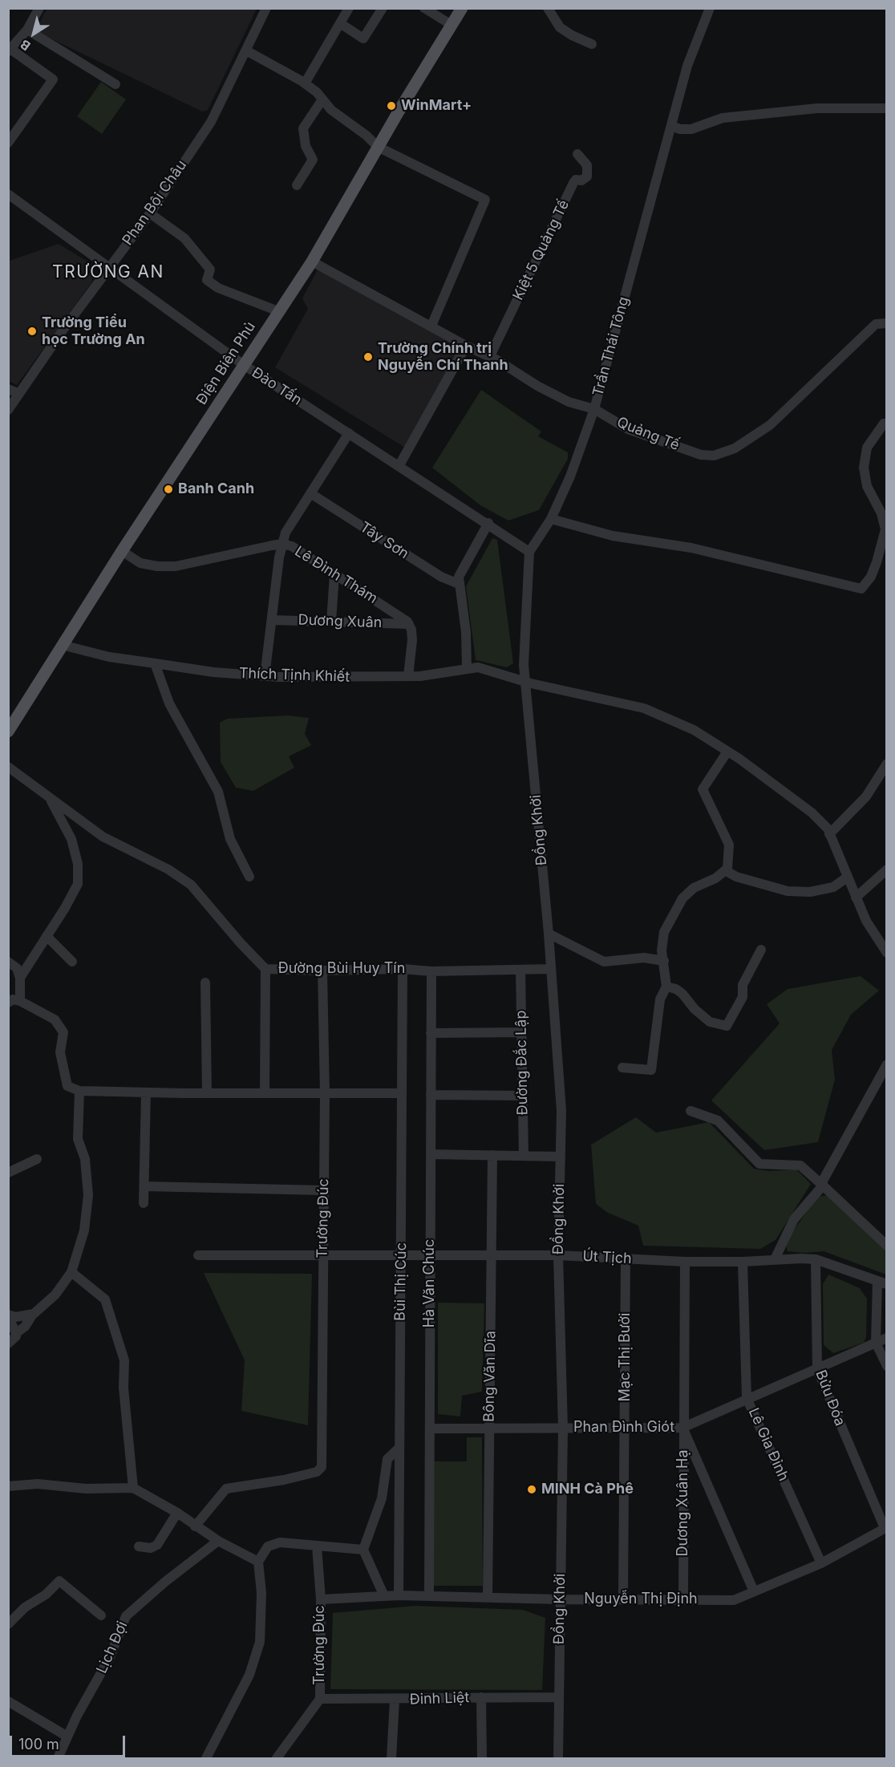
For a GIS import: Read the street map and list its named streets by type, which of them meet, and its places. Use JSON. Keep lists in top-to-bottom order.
{
  "streets": {
    "main road": ["Điện Biên Phủ"],
    "street": [
      "Phan Bội Châu",
      "Kiệt 5 Quảng Tế",
      "Trần Thái Tông",
      "Đào Tấn",
      "Quảng Tế",
      "Tây Sơn",
      "Lê Đình Thám",
      "Dương Xuân",
      "Thích Tịnh Khiết",
      "Đồng Khởi",
      "Đường Bùi Huy Tín",
      "Đường Đắc Lập",
      "Trường Đúc",
      "Út Tịch",
      "Bùi Thị Cúc",
      "Hà Văn Chúc",
      "Mạc Thị Bưởi",
      "Bông Văn Dĩa",
      "Bửu Đóa",
      "Phan Đình Giót",
      "Lê Gia Đỉnh",
      "Dương Xuân Hạ",
      "Nguyễn Thị Định",
      "Lịch Đợi",
      "Đinh Liệt"
    ]
  },
  "crossings": [
    ["Phan Bội Châu", "Đào Tấn"],
    ["Kiệt 5 Quảng Tế", "Quảng Tế"],
    ["Trần Thái Tông", "Đào Tấn"],
    ["Trần Thái Tông", "Quảng Tế"],
    ["Trần Thái Tông", "Thích Tịnh Khiết"],
    ["Trần Thái Tông", "Đồng Khởi"],
    ["Điện Biên Phủ", "Đào Tấn"],
    ["Điện Biên Phủ", "Quảng Tế"],
    ["Điện Biên Phủ", "Lê Đình Thám"],
    ["Điện Biên Phủ", "Thích Tịnh Khiết"],
    ["Lê Đình Thám", "Dương Xuân"],
    ["Thích Tịnh Khiết", "Đồng Khởi"],
    ["Đồng Khởi", "Đường Bùi Huy Tín"],
    ["Đồng Khởi", "Út Tịch"],
    ["Đồng Khởi", "Phan Đình Giót"],
    ["Đồng Khởi", "Nguyễn Thị Định"],
    ["Đồng Khởi", "Đinh Liệt"],
    ["Đường Bùi Huy Tín", "Đường Đắc Lập"],
    ["Đường Bùi Huy Tín", "Trường Đúc"],
    ["Đường Bùi Huy Tín", "Bùi Thị Cúc"],
    ["Đường Bùi Huy Tín", "Hà Văn Chúc"],
    ["Trường Đúc", "Út Tịch"],
    ["Trường Đúc", "Nguyễn Thị Định"],
    ["Trường Đúc", "Đinh Liệt"],
    ["Út Tịch", "Bùi Thị Cúc"],
    ["Út Tịch", "Hà Văn Chúc"],
    ["Út Tịch", "Mạc Thị Bưởi"],
    ["Út Tịch", "Bông Văn Dĩa"],
    ["Út Tịch", "Bửu Đóa"],
    ["Út Tịch", "Lê Gia Đỉnh"],
    ["Út Tịch", "Dương Xuân Hạ"],
    ["Bùi Thị Cúc", "Nguyễn Thị Định"],
    ["Hà Văn Chúc", "Phan Đình Giót"],
    ["Hà Văn Chúc", "Nguyễn Thị Định"],
    ["Mạc Thị Bưởi", "Phan Đình Giót"],
    ["Mạc Thị Bưởi", "Nguyễn Thị Định"],
    ["Bông Văn Dĩa", "Phan Đình Giót"],
    ["Bông Văn Dĩa", "Nguyễn Thị Định"],
    ["Bửu Đóa", "Phan Đình Giót"],
    ["Bửu Đóa", "Nguyễn Thị Định"],
    ["Phan Đình Giót", "Lê Gia Đỉnh"],
    ["Phan Đình Giót", "Dương Xuân Hạ"],
    ["Lê Gia Đỉnh", "Nguyễn Thị Định"],
    ["Dương Xuân Hạ", "Nguyễn Thị Định"]
  ],
  "districts": ["TRƯỜNG AN"],
  "places": [
    "WinMart+",
    "Trường Tiểu học Trường An",
    "Trường Chính trị Nguyễn Chí Thanh",
    "Banh Canh",
    "MINH Cà Phê"
  ],
  "scale_bar": "100 m",
  "north": "bottom left"
}
